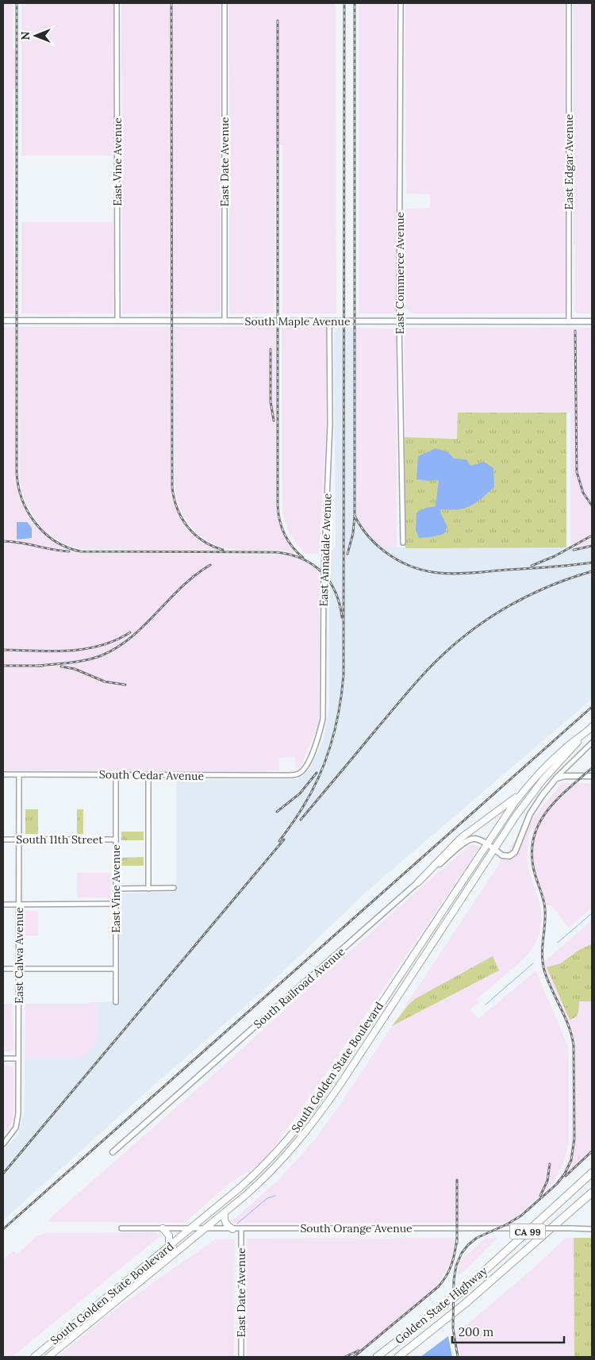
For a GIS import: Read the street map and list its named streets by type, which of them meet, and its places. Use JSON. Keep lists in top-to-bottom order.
{
  "streets": {
    "highway": ["CA 99", "Golden State Highway"],
    "main road": ["South Golden State Boulevard"],
    "street": [
      "East Vine Avenue",
      "East Date Avenue",
      "East Edgar Avenue",
      "East Commerce Avenue",
      "South Maple Avenue",
      "East Annadale Avenue",
      "South Cedar Avenue",
      "South 11th Street",
      "East Calwa Avenue",
      "South Railroad Avenue",
      "South Orange Avenue"
    ]
  },
  "crossings": [
    ["East Vine Avenue", "South Maple Avenue"],
    ["East Vine Avenue", "South Cedar Avenue"],
    ["East Vine Avenue", "South 11th Street"],
    ["East Date Avenue", "South Maple Avenue"],
    ["East Date Avenue", "South Orange Avenue"],
    ["East Edgar Avenue", "South Maple Avenue"],
    ["East Commerce Avenue", "South Maple Avenue"],
    ["South Maple Avenue", "East Annadale Avenue"],
    ["East Annadale Avenue", "South Cedar Avenue"],
    ["South Cedar Avenue", "East Calwa Avenue"],
    ["South 11th Street", "East Calwa Avenue"],
    ["South Railroad Avenue", "South Golden State Boulevard"],
    ["South Golden State Boulevard", "South Orange Avenue"]
  ],
  "scale_bar": "200 m",
  "north": "left"
}
